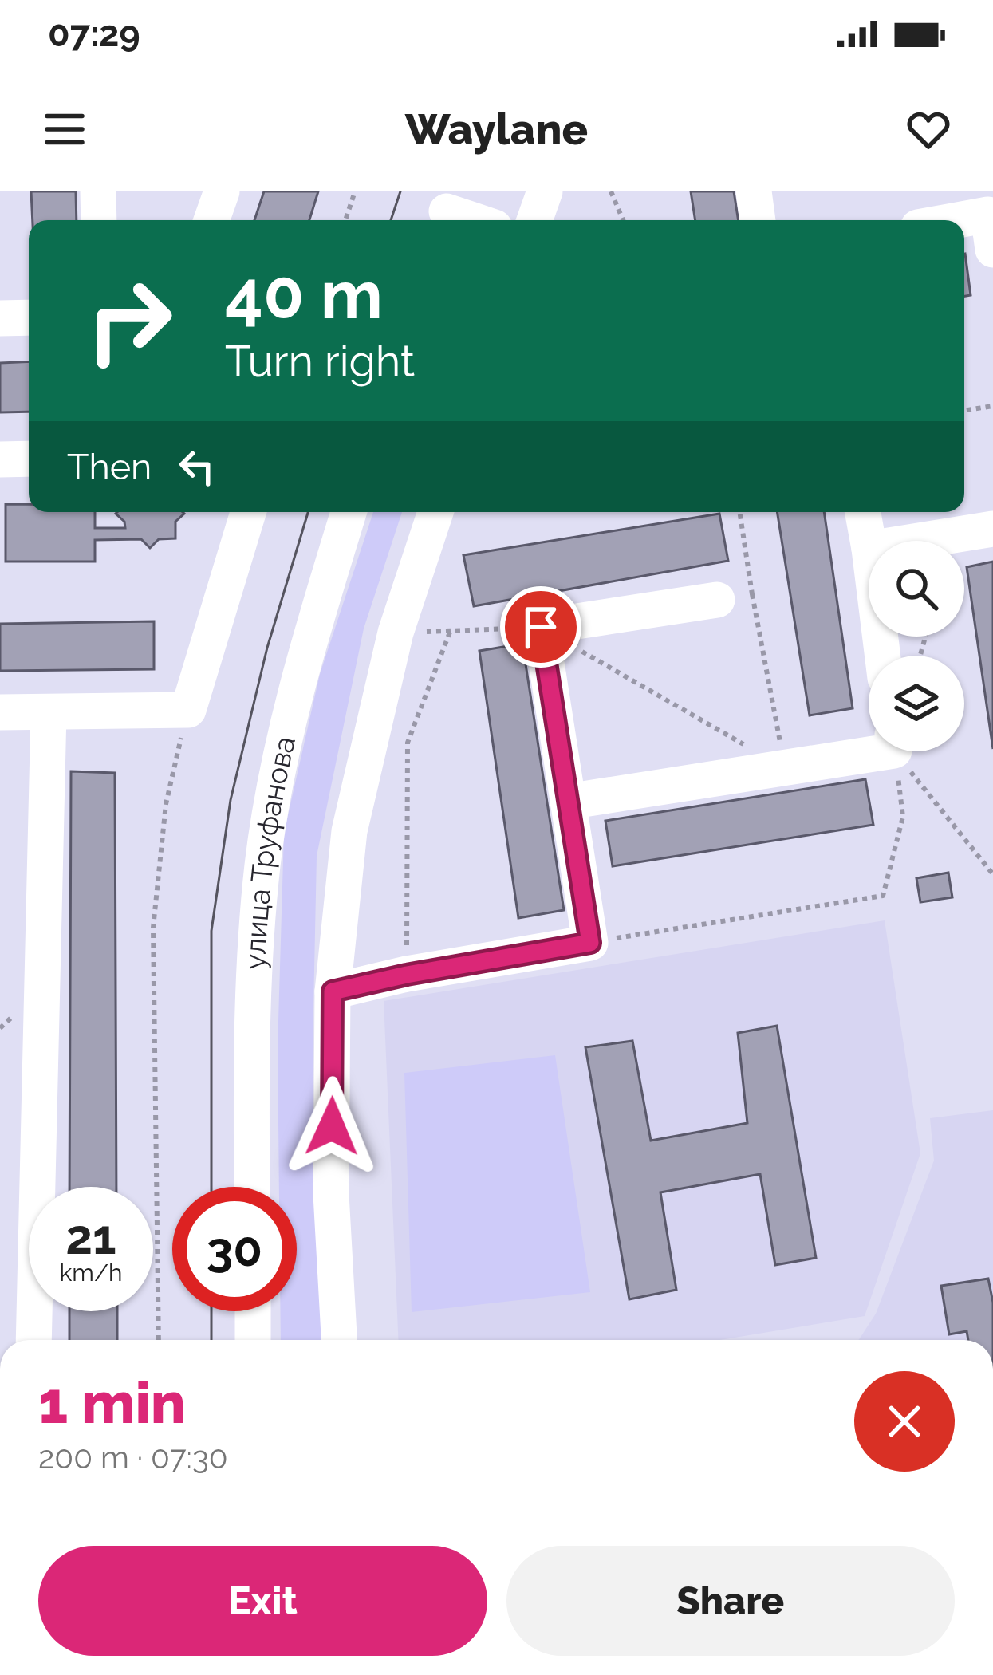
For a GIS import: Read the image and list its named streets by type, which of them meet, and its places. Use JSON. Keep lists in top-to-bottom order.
{
  "streets": {
    "street": ["улица Труфанова"]
  },
  "page": {
    "status": "07:29",
    "header": "Waylane",
    "turn": ["40 m", "Turn right"],
    "then": "Then",
    "speed": "21 km/h",
    "limit": "30",
    "heading": ["1 min", "200 m · 07:30"],
    "buttons": ["Exit", "Share"]
  }
}
